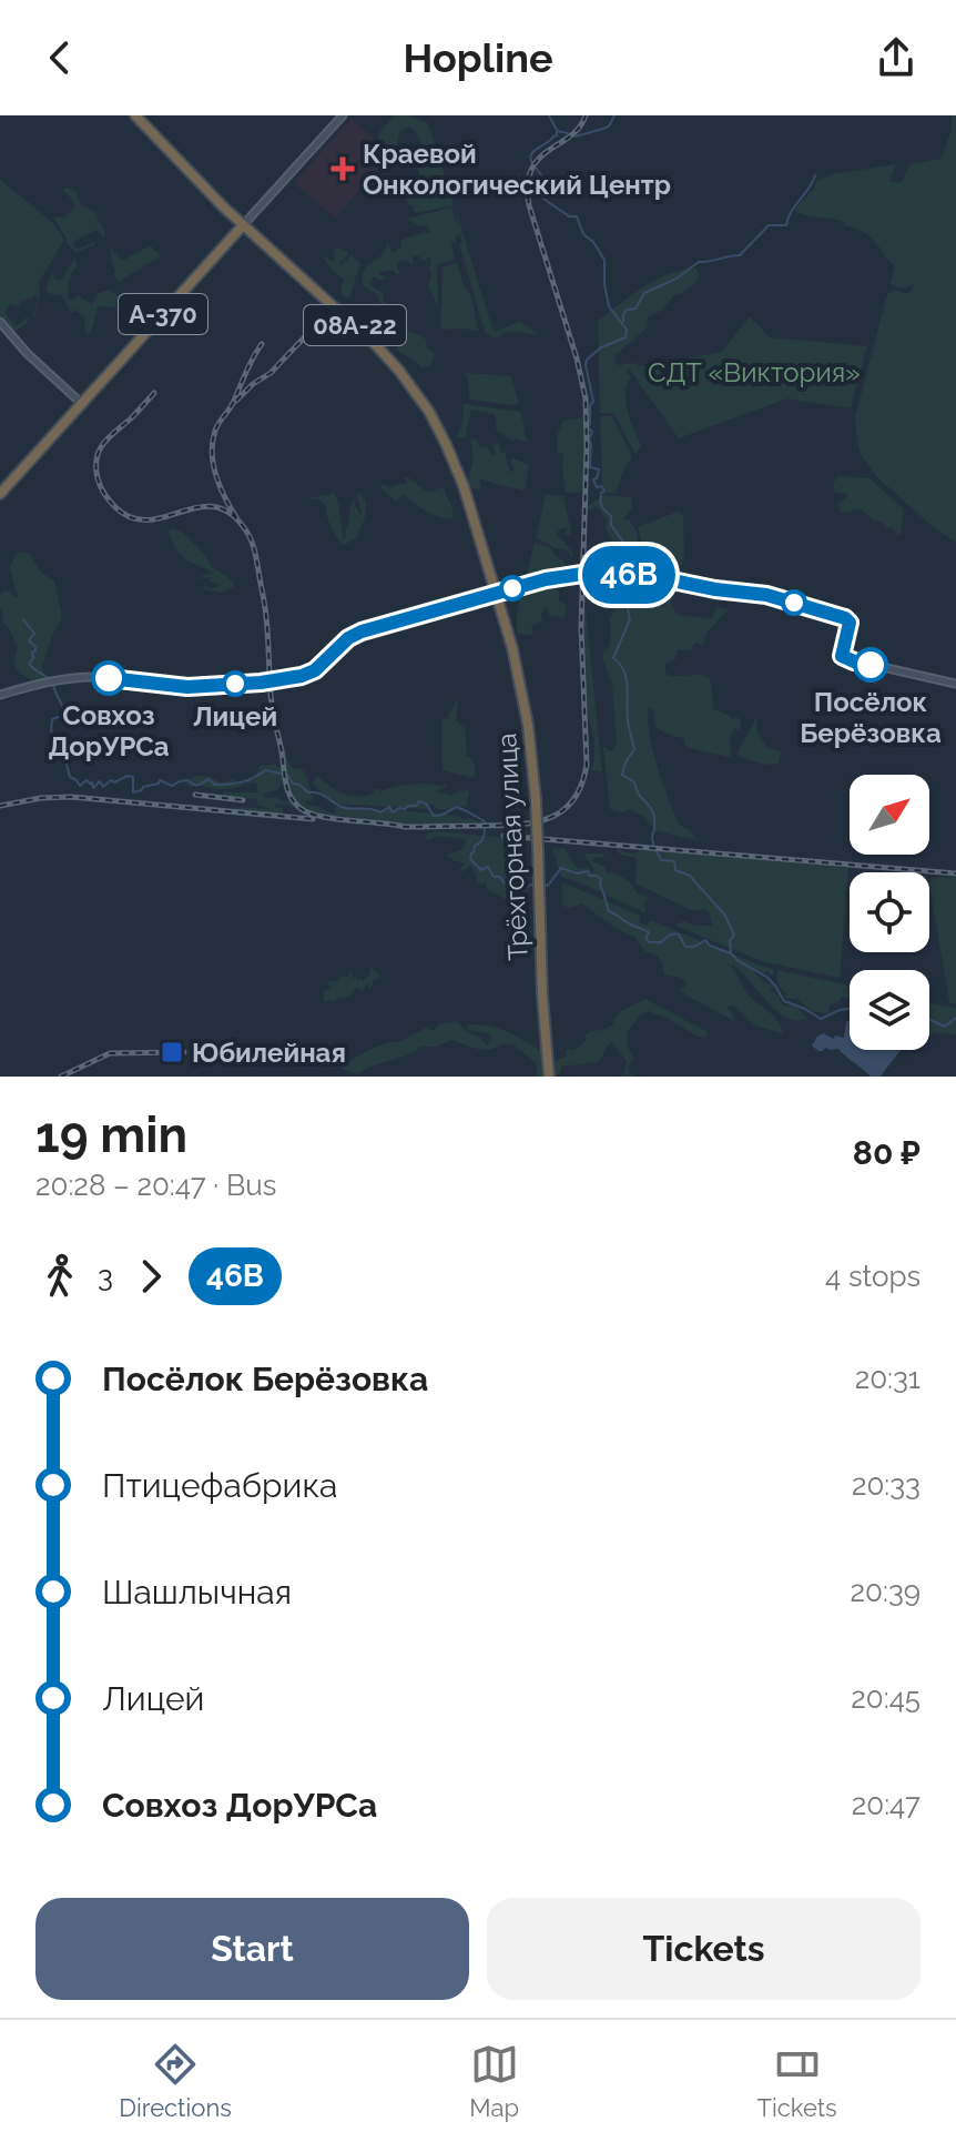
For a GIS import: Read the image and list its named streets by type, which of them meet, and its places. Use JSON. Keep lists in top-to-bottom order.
{
  "streets": {
    "highway": ["А-370", "08А-22", "Трёхгорная улица"]
  },
  "crossings": [
    ["А-370", "Трёхгорная улица"]
  ],
  "parks": ["СДТ «Виктория»"],
  "places": {
    "health": ["Краевой Онкологический Центр"],
    "other": ["Посёлок Берёзовка", "Совхоз ДорУPCа", "Лицей"],
    "transit": ["Юбилейная"]
  },
  "lines": ["bus line 46В"],
  "north": "top right",
  "page": {
    "header": "Hopline",
    "on_map": "46В",
    "heading": ["19 min", "20:28 – 20:47 · Bus", "80 ₽"],
    "legs": ["3", "46В", "4 stops"],
    "list": [
      {
        "name": "Посёлок Берёзовка",
        "value": "20:31"
      },
      {
        "name": "Птицефабрика",
        "value": "20:33"
      },
      {
        "name": "Шашлычная",
        "value": "20:39"
      },
      {
        "name": "Лицей",
        "value": "20:45"
      },
      {
        "name": "Совхоз ДорУPCа",
        "value": "20:47"
      }
    ],
    "buttons": ["Start", "Tickets"],
    "tabs": ["Directions", "Map", "Tickets"]
  }
}
